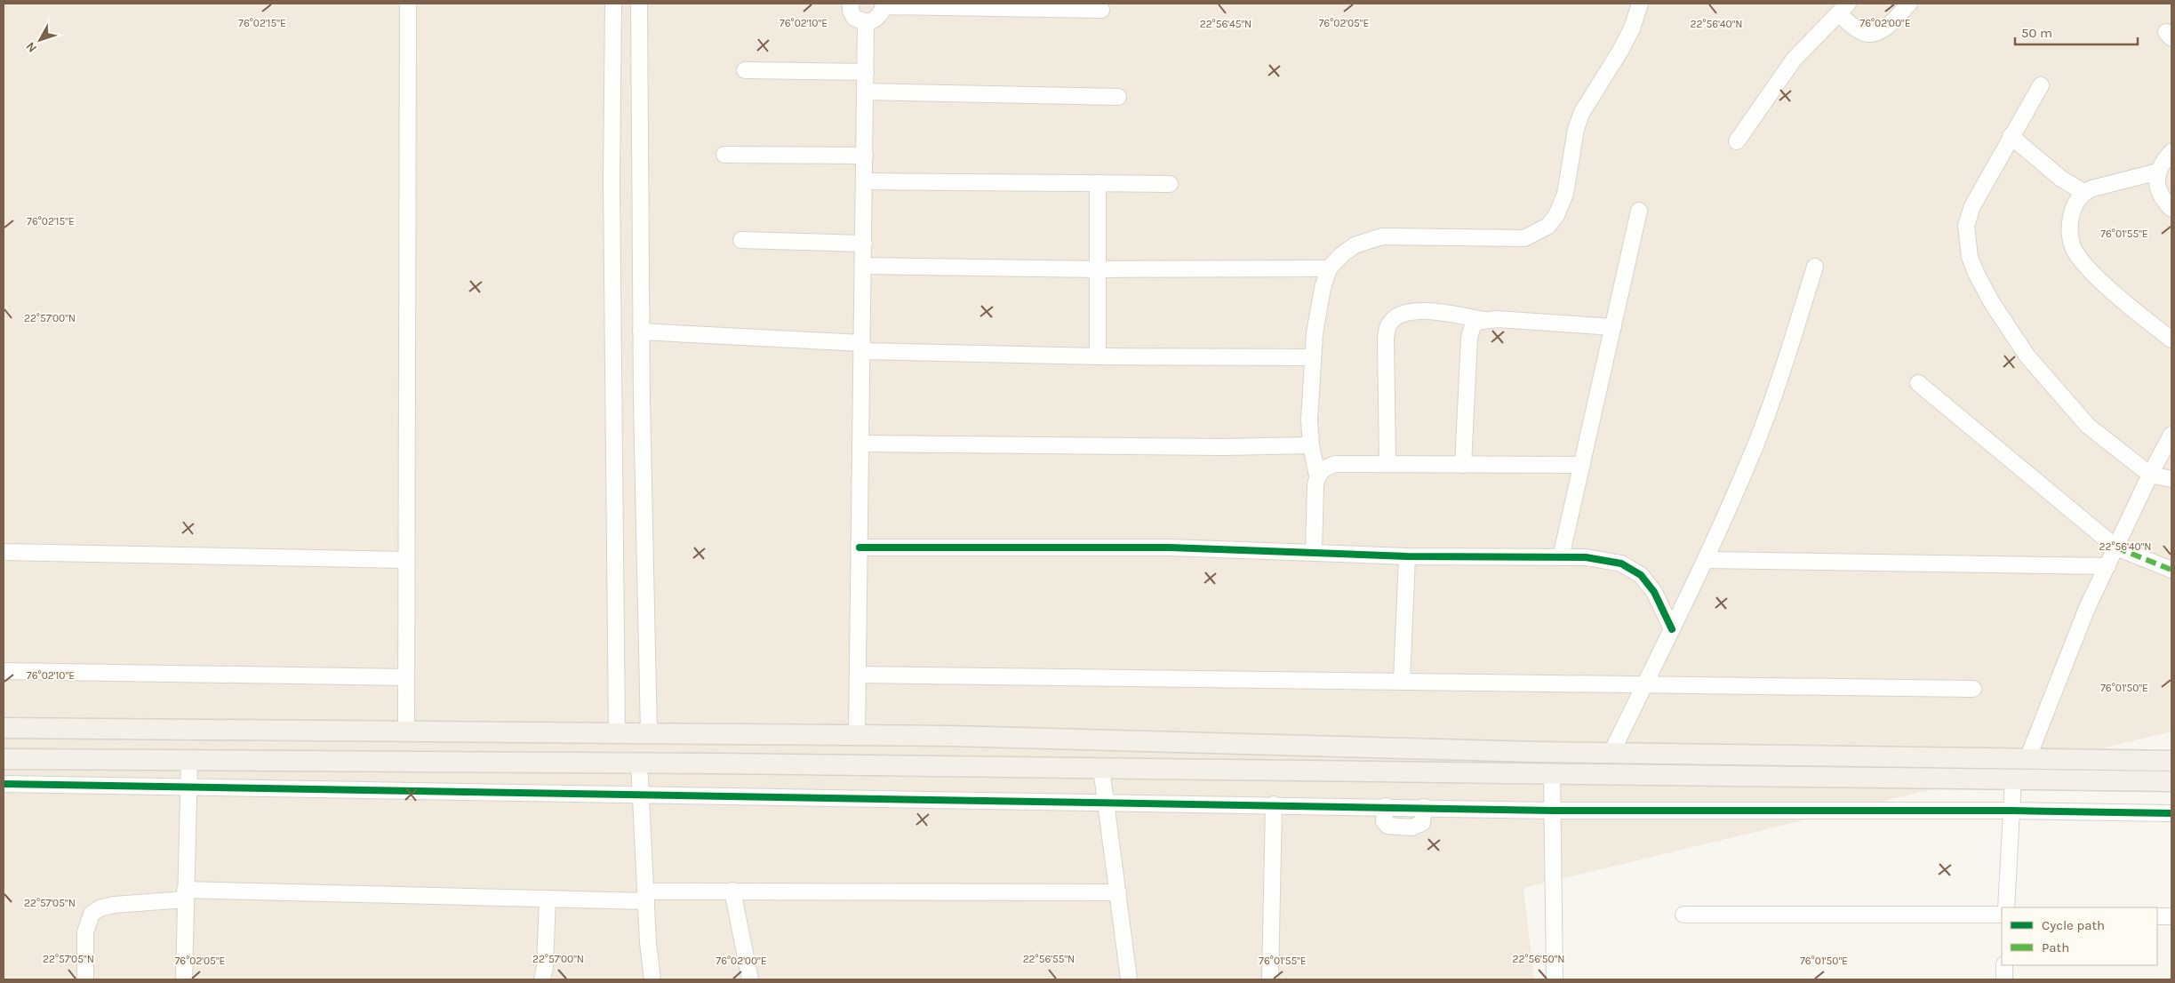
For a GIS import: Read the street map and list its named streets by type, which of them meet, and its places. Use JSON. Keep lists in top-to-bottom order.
{
  "legend": ["Cycle path", "Path"],
  "scale_bar": "50 m",
  "north": "bottom left",
  "coordinates": [
    "76°02'15\"E",
    "76°02'10\"E",
    "76°02'05\"E",
    "76°02'00\"E",
    "22°56'40\"N",
    "22°56'45\"N",
    "76°01'55\"E",
    "22°57'00\"N",
    "76°01'50\"E",
    "22°57'05\"N",
    "22°56'55\"N",
    "22°56'50\"N"
  ]
}
